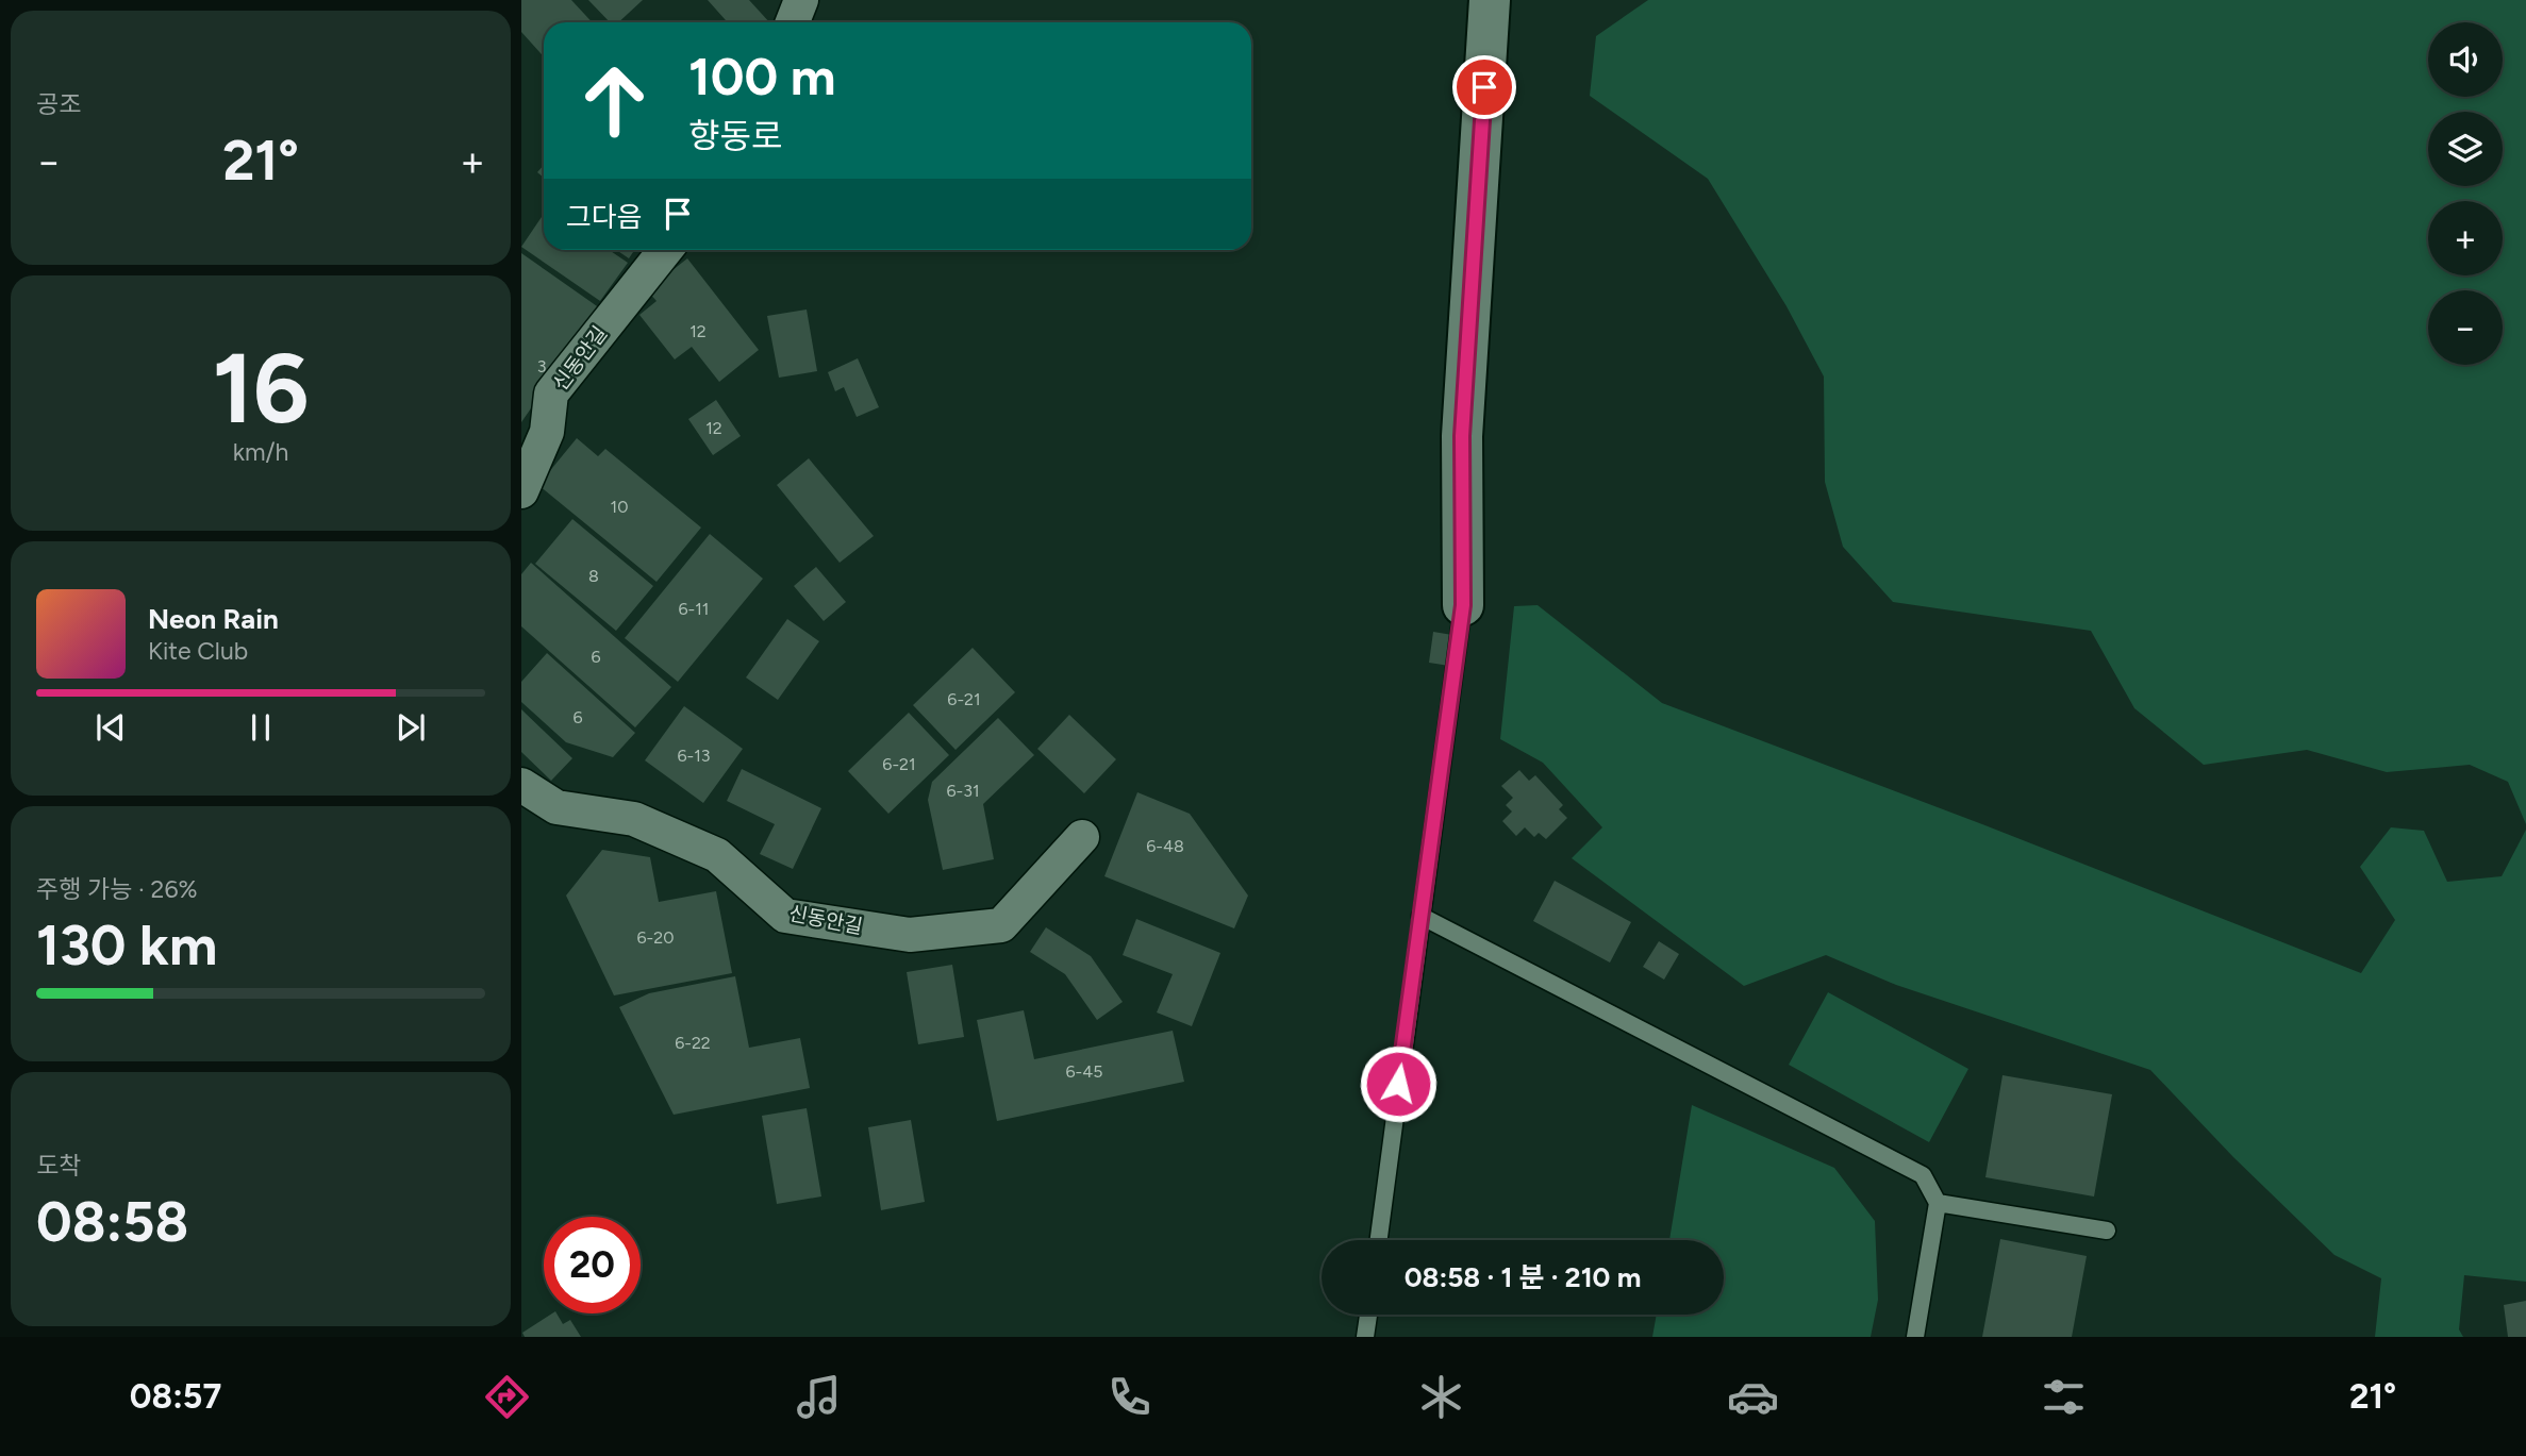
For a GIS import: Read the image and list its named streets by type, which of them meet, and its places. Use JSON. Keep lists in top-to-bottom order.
{
  "streets": {
    "street": ["신동안길"]
  },
  "house_numbers": [
    "12",
    "3",
    "12",
    "10",
    "8",
    "6-11",
    "6",
    "6-21",
    "6",
    "6-13",
    "6-21",
    "6-31",
    "6-48",
    "6-20",
    "6-22",
    "6-45"
  ],
  "page": {
    "tile": [
      "공조",
      ["16", "km/h"],
      ["주행 가능 · 26%", "130 km"],
      ["도착", "08:58"]
    ],
    "map_buttons": ["+", "−"],
    "turn": ["100 m", "향동로"],
    "heat": ["−", "21°", "+"],
    "then": "그다음",
    "song": ["Neon Rain", "Kite Club"],
    "limit": "20",
    "trip": "08:58 · 1 분 · 210 m",
    "tabs": ["08:57", "21°"]
  }
}
